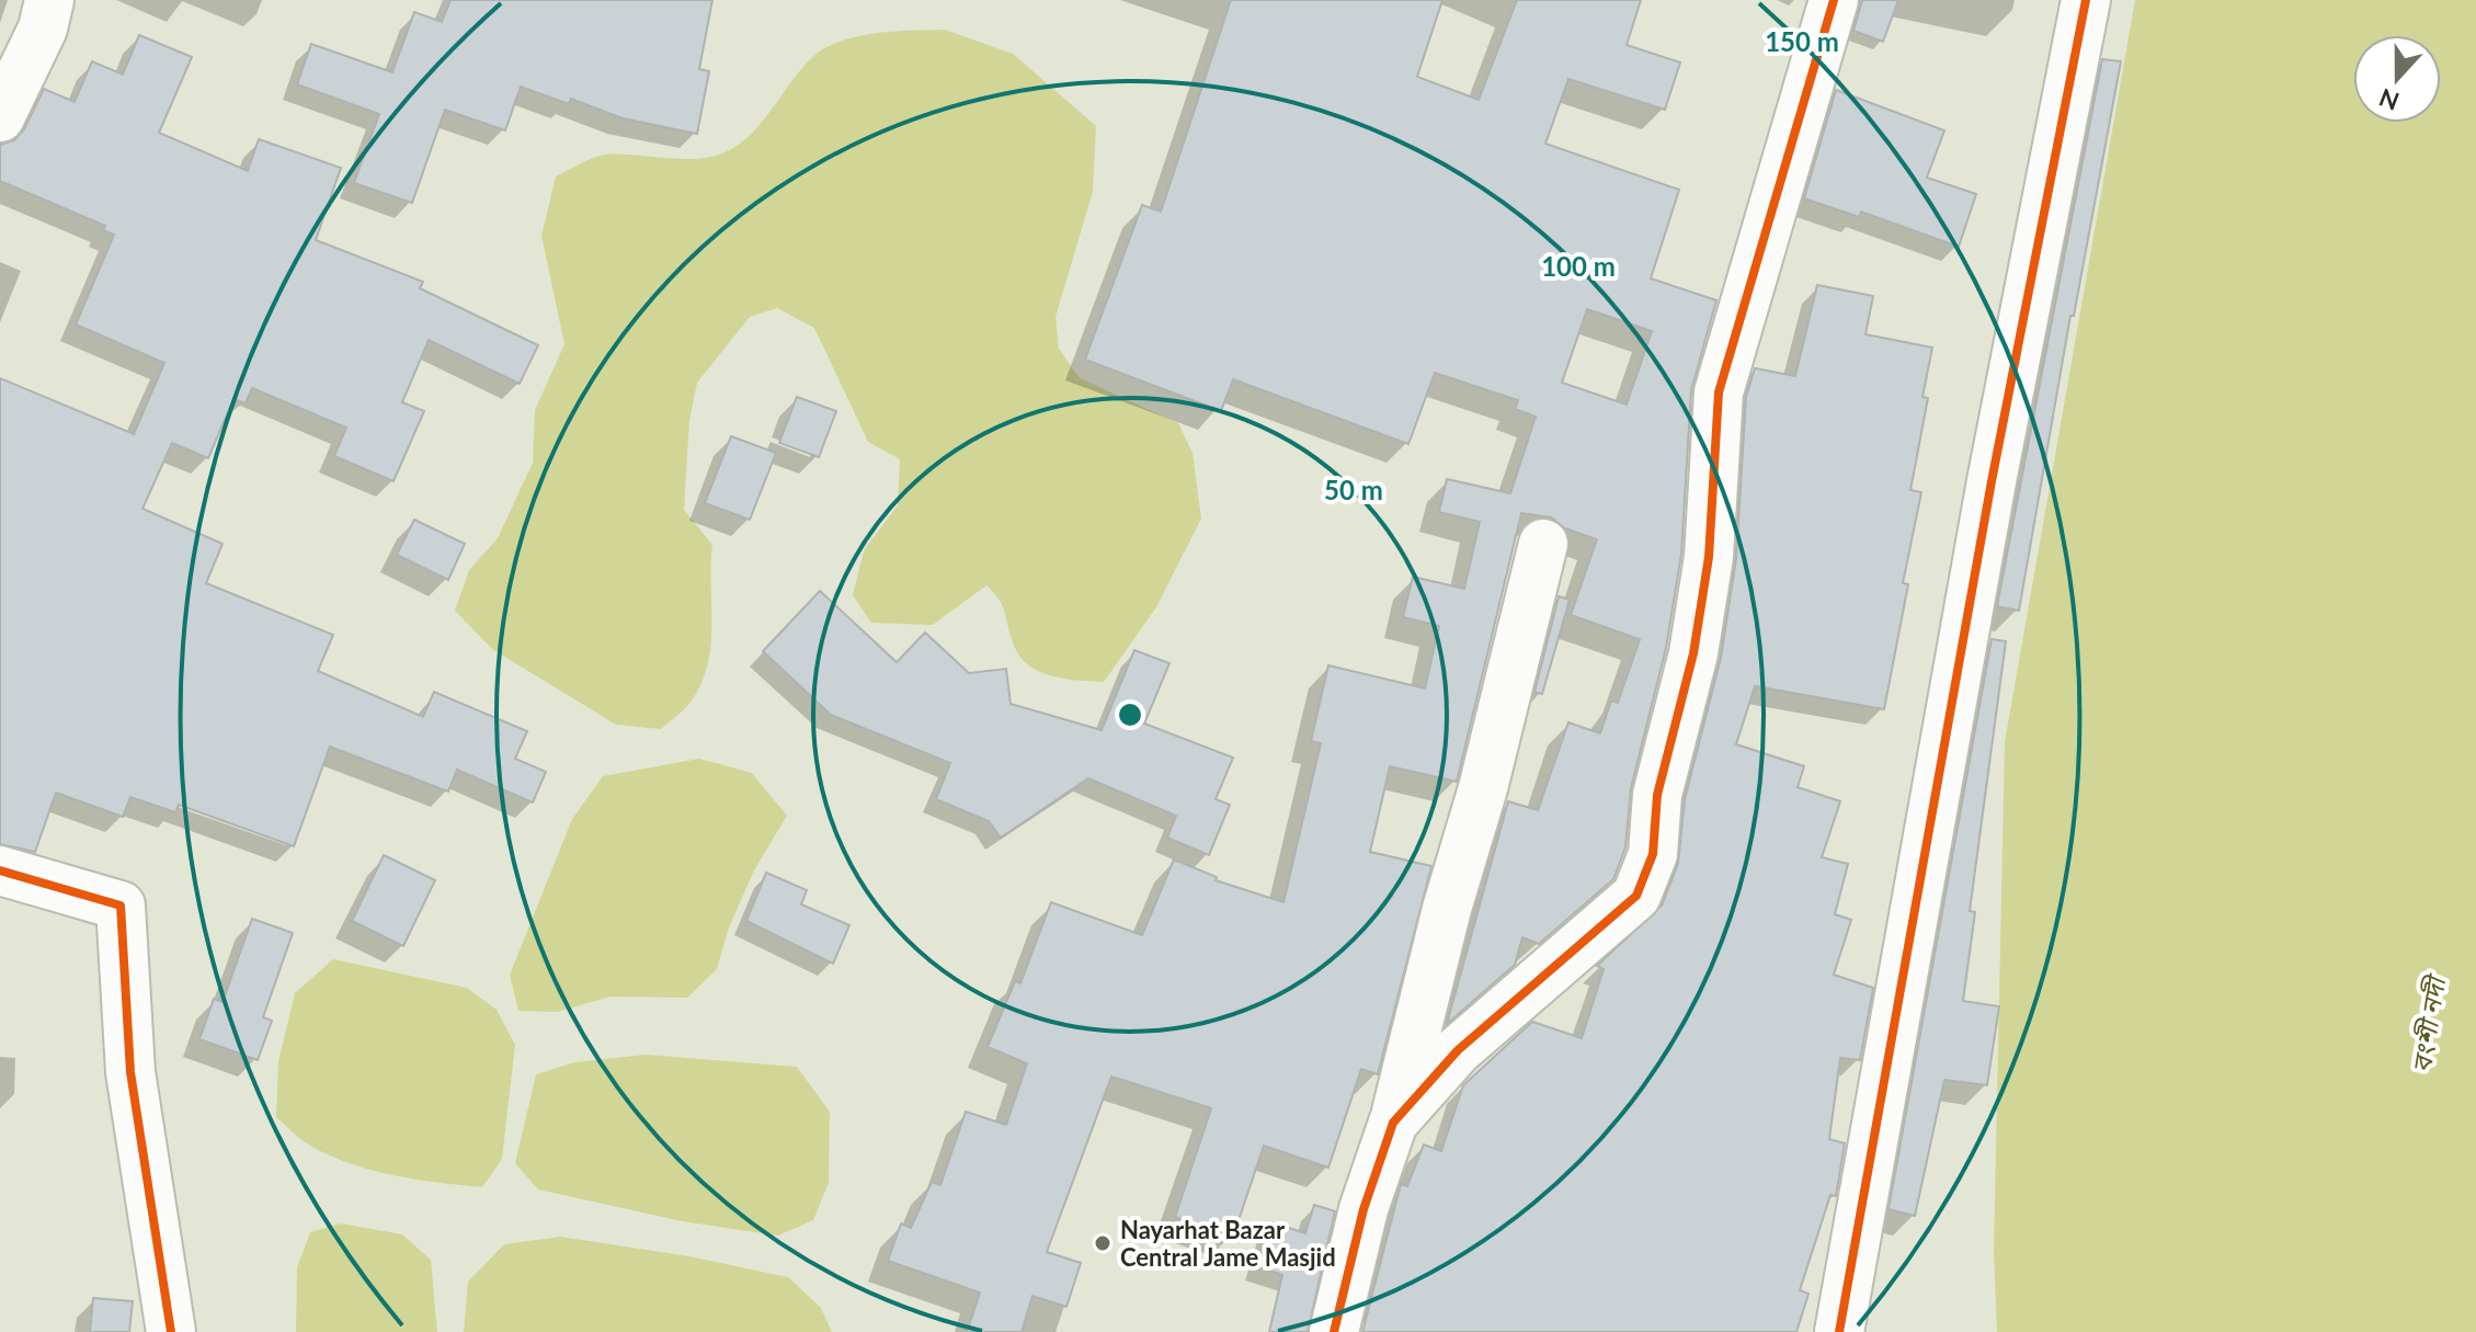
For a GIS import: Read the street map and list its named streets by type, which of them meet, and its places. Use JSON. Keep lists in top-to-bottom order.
{
  "water": ["বংশী নদী"],
  "places": ["Nayarhat Bazar Central Jame Masjid"],
  "north": "bottom",
  "rings": ["150 m", "100 m", "50 m"]
}
